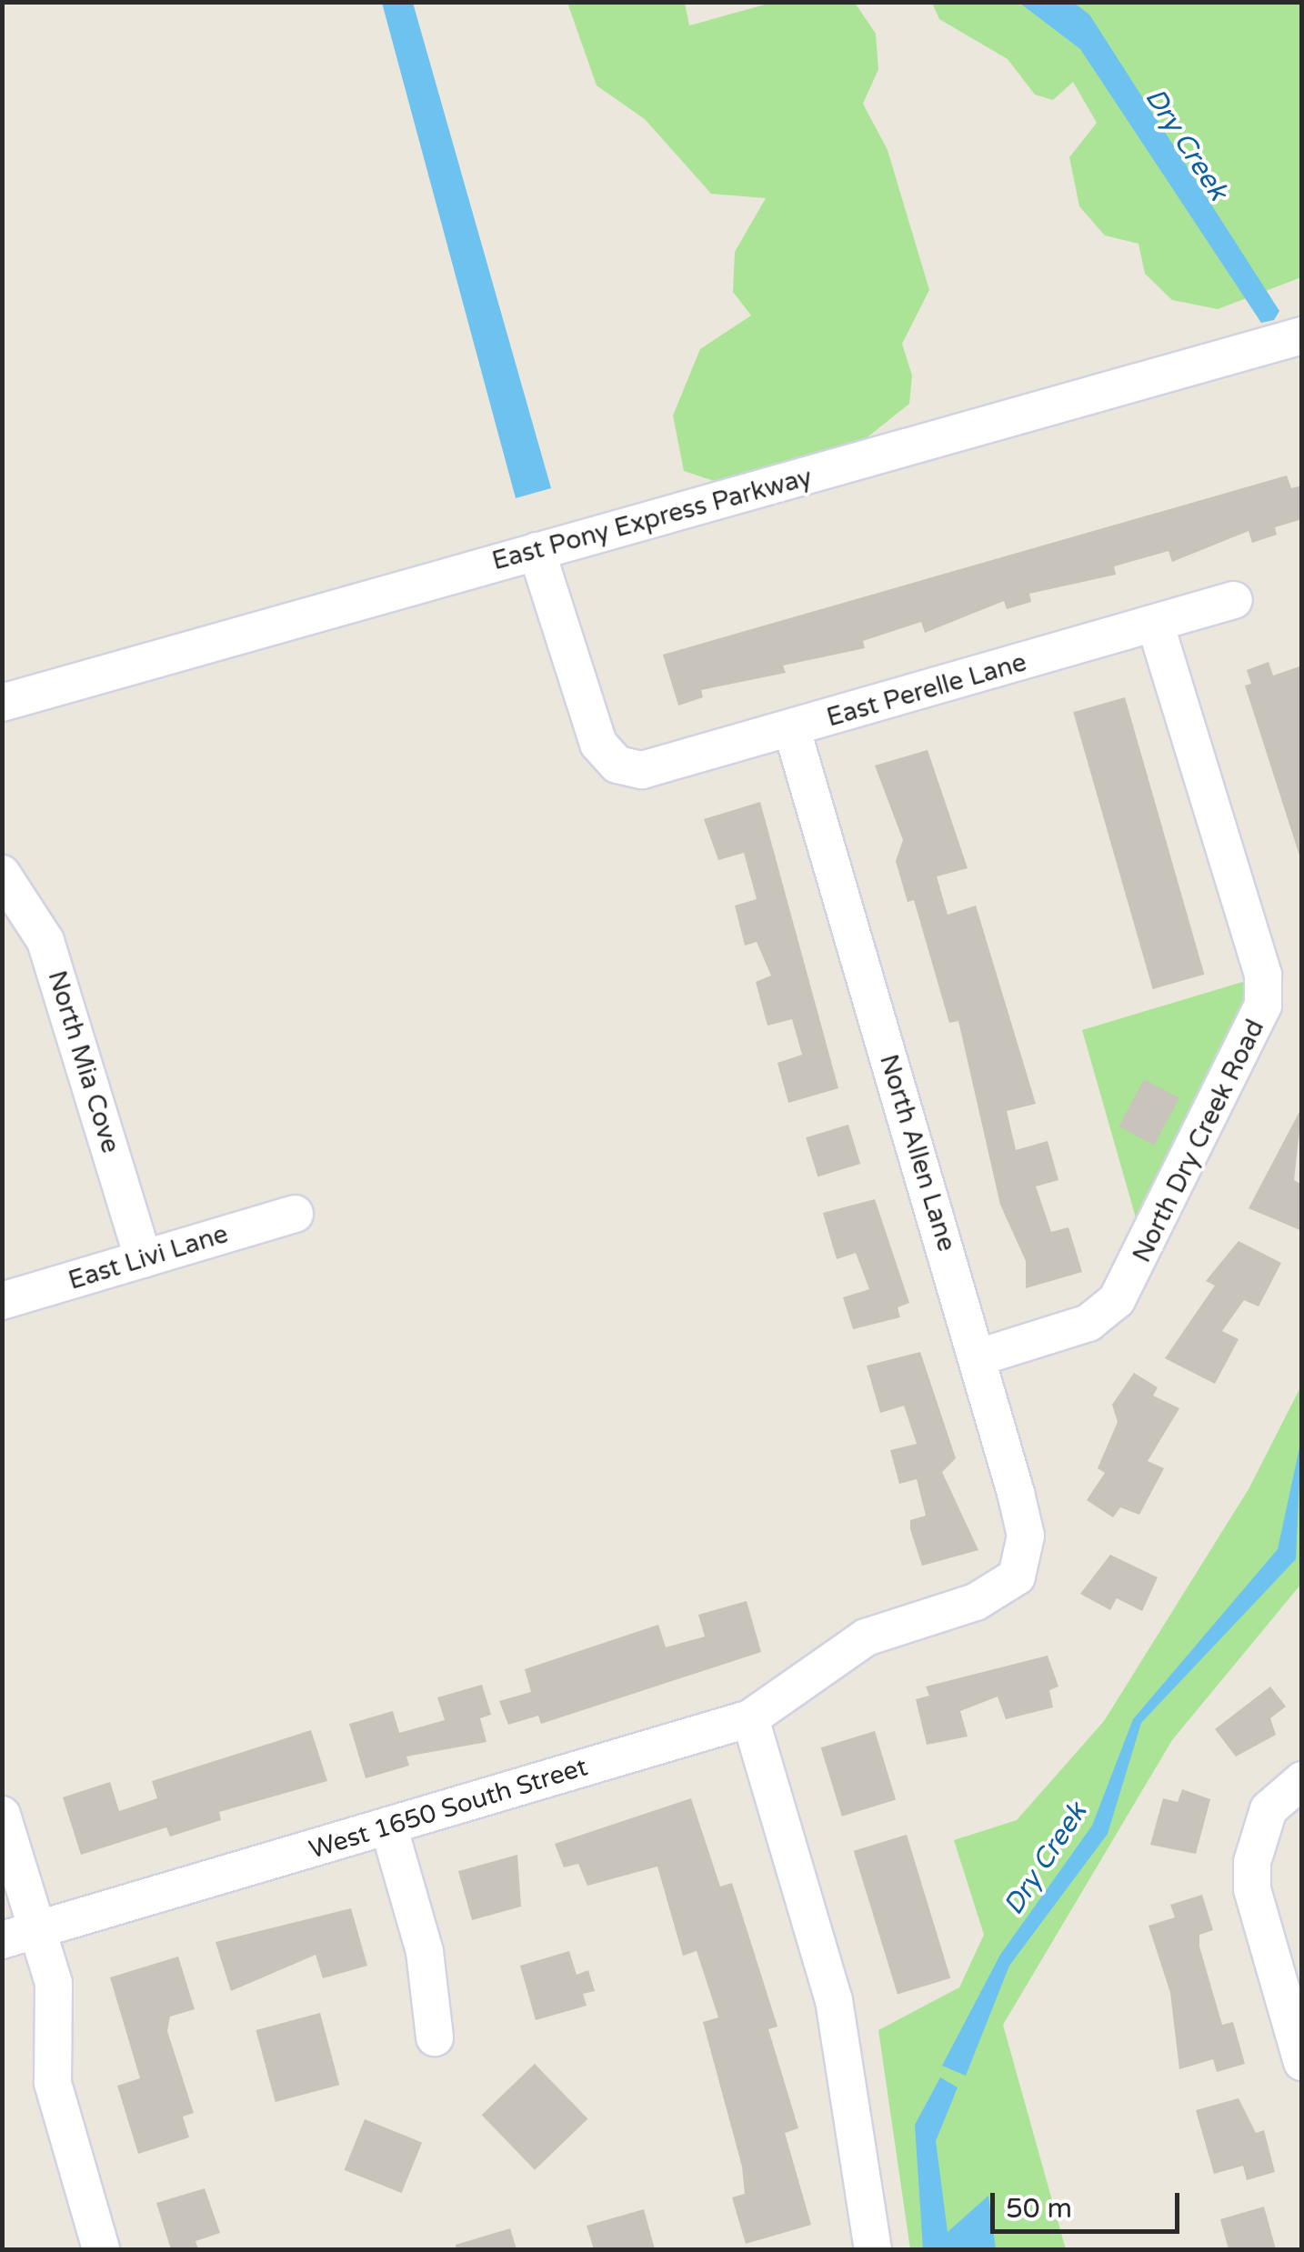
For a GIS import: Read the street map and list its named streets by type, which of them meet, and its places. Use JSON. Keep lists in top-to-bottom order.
{
  "streets": {
    "street": [
      "East Pony Express Parkway",
      "East Perelle Lane",
      "North Mia Cove",
      "North Dry Creek Road",
      "North Allen Lane",
      "East Livi Lane",
      "West 1650 South Street"
    ]
  },
  "crossings": [
    ["East Pony Express Parkway", "East Perelle Lane"],
    ["East Perelle Lane", "North Dry Creek Road"],
    ["East Perelle Lane", "North Allen Lane"],
    ["North Mia Cove", "East Livi Lane"],
    ["North Dry Creek Road", "North Allen Lane"],
    ["North Allen Lane", "West 1650 South Street"]
  ],
  "water": ["Dry Creek"],
  "scale_bar": "50 m"
}
